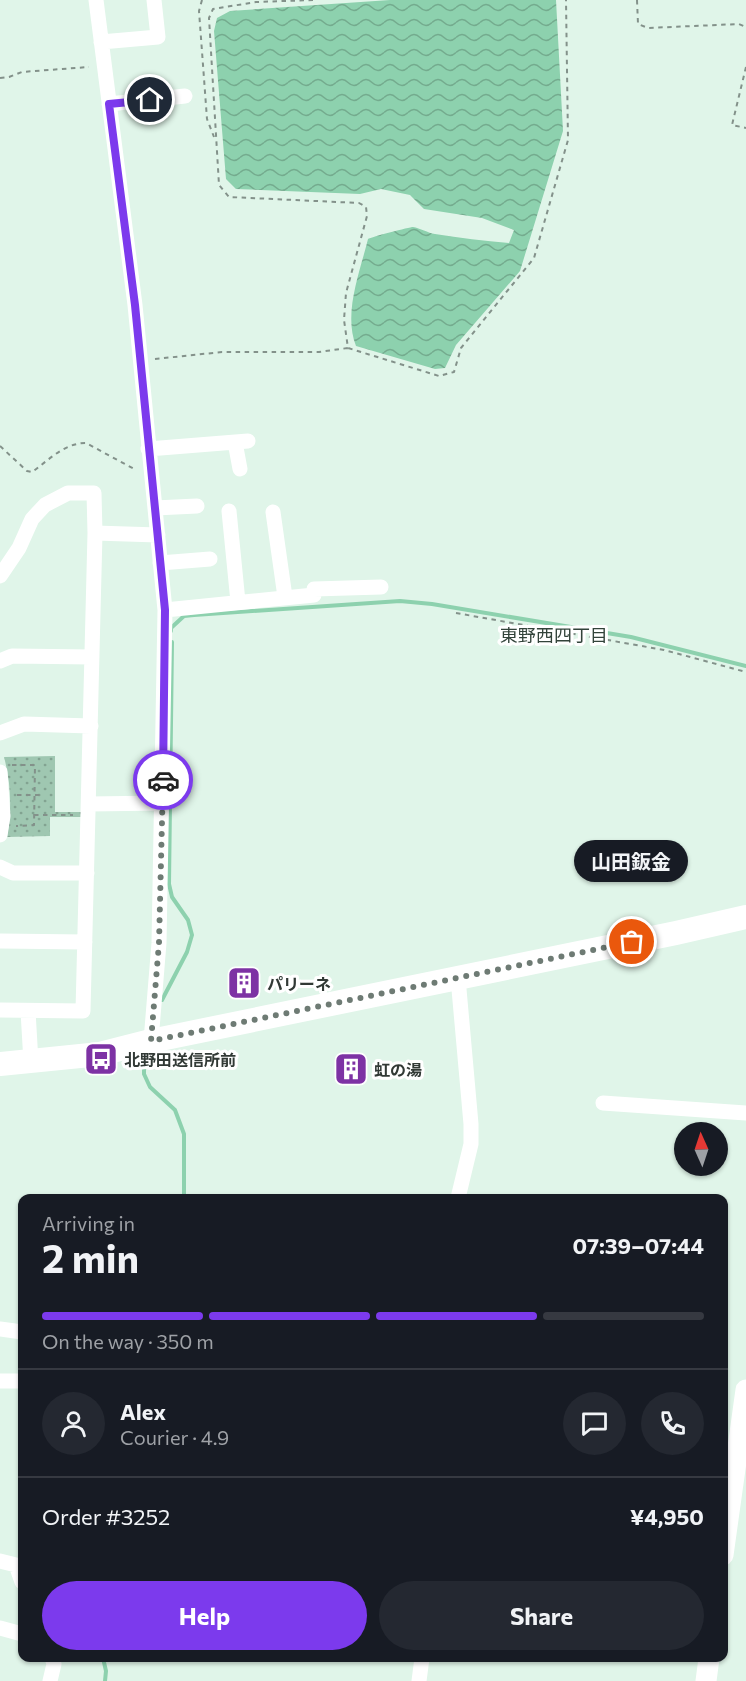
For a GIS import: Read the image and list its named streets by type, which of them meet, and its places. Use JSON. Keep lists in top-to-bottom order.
{
  "districts": ["東野西四丁目"],
  "places": {
    "other": ["山田鈑金"],
    "building": ["パリーネ", "虹の湯"],
    "bus stop": ["北野田送信所前"]
  },
  "north": "top",
  "page": {
    "bubble": "山田鈑金",
    "heading": ["2 min", "Arriving in", "07:39–07:44"],
    "panel": [
      "Alex",
      "Courier · 4.9",
      "Order #3252",
      "¥4,950"
    ],
    "bar": "On the way · 350 m",
    "buttons": ["Help", "Share"]
  }
}
